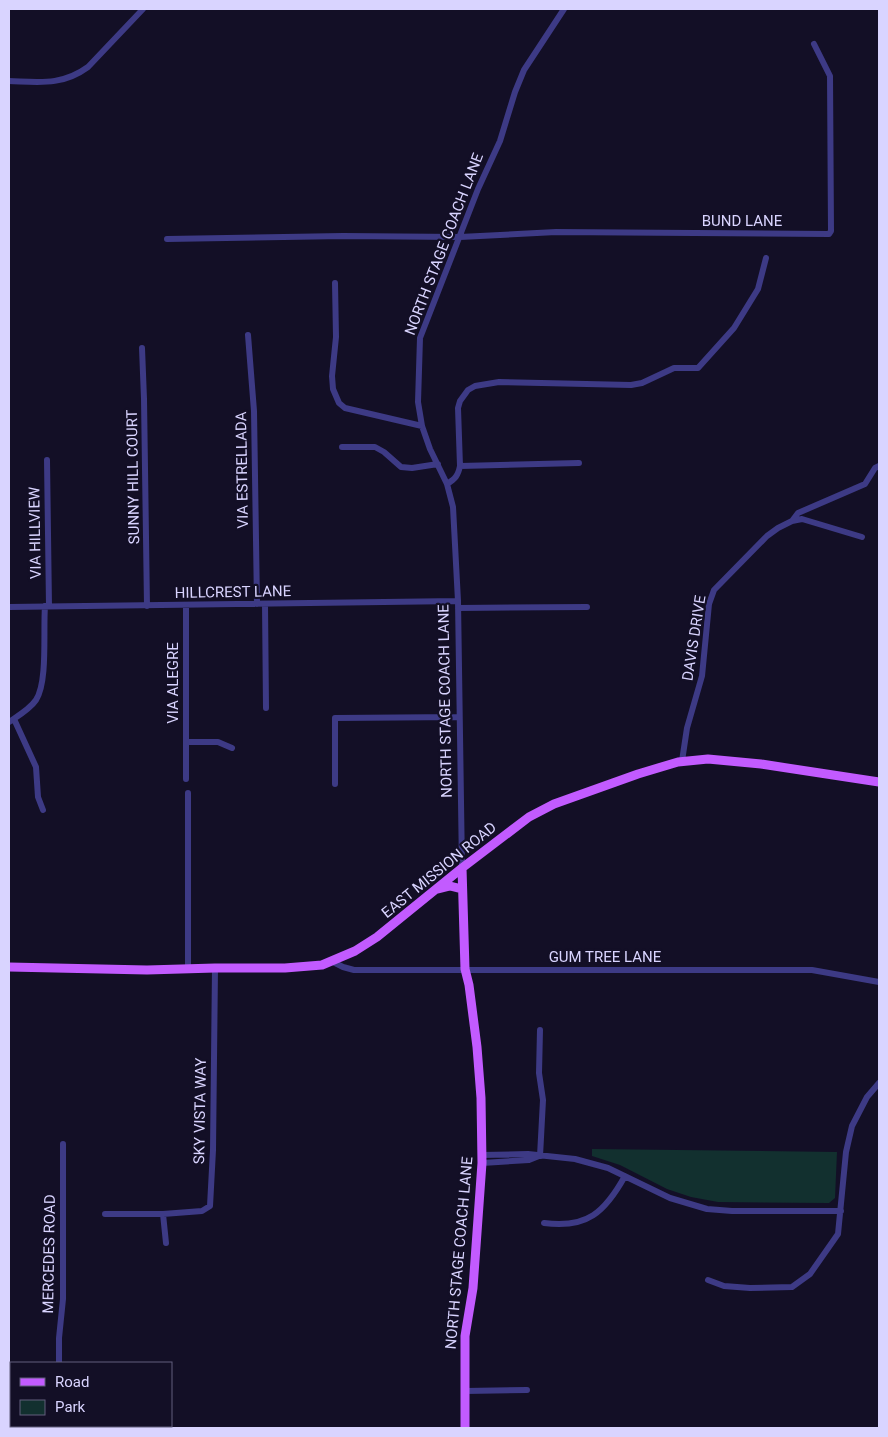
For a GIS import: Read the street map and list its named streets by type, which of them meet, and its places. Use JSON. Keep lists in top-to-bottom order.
{
  "streets": {
    "main road": ["NORTH STAGE COACH LANE", "EAST MISSION ROAD"],
    "street": [
      "BUND LANE",
      "VIA ESTRELLADA",
      "SUNNY HILL COURT",
      "VIA HILLVIEW",
      "HILLCREST LANE",
      "DAVIS DRIVE",
      "VIA ALEGRE",
      "GUM TREE LANE",
      "SKY VISTA WAY",
      "MERCEDES ROAD"
    ]
  },
  "crossings": [
    ["BUND LANE", "NORTH STAGE COACH LANE"],
    ["NORTH STAGE COACH LANE", "HILLCREST LANE"],
    ["NORTH STAGE COACH LANE", "EAST MISSION ROAD"],
    ["NORTH STAGE COACH LANE", "GUM TREE LANE"],
    ["VIA ESTRELLADA", "HILLCREST LANE"],
    ["SUNNY HILL COURT", "HILLCREST LANE"],
    ["VIA HILLVIEW", "HILLCREST LANE"],
    ["HILLCREST LANE", "VIA ALEGRE"],
    ["DAVIS DRIVE", "EAST MISSION ROAD"],
    ["EAST MISSION ROAD", "GUM TREE LANE"],
    ["EAST MISSION ROAD", "SKY VISTA WAY"]
  ],
  "legend": ["Road", "Park"]
}
